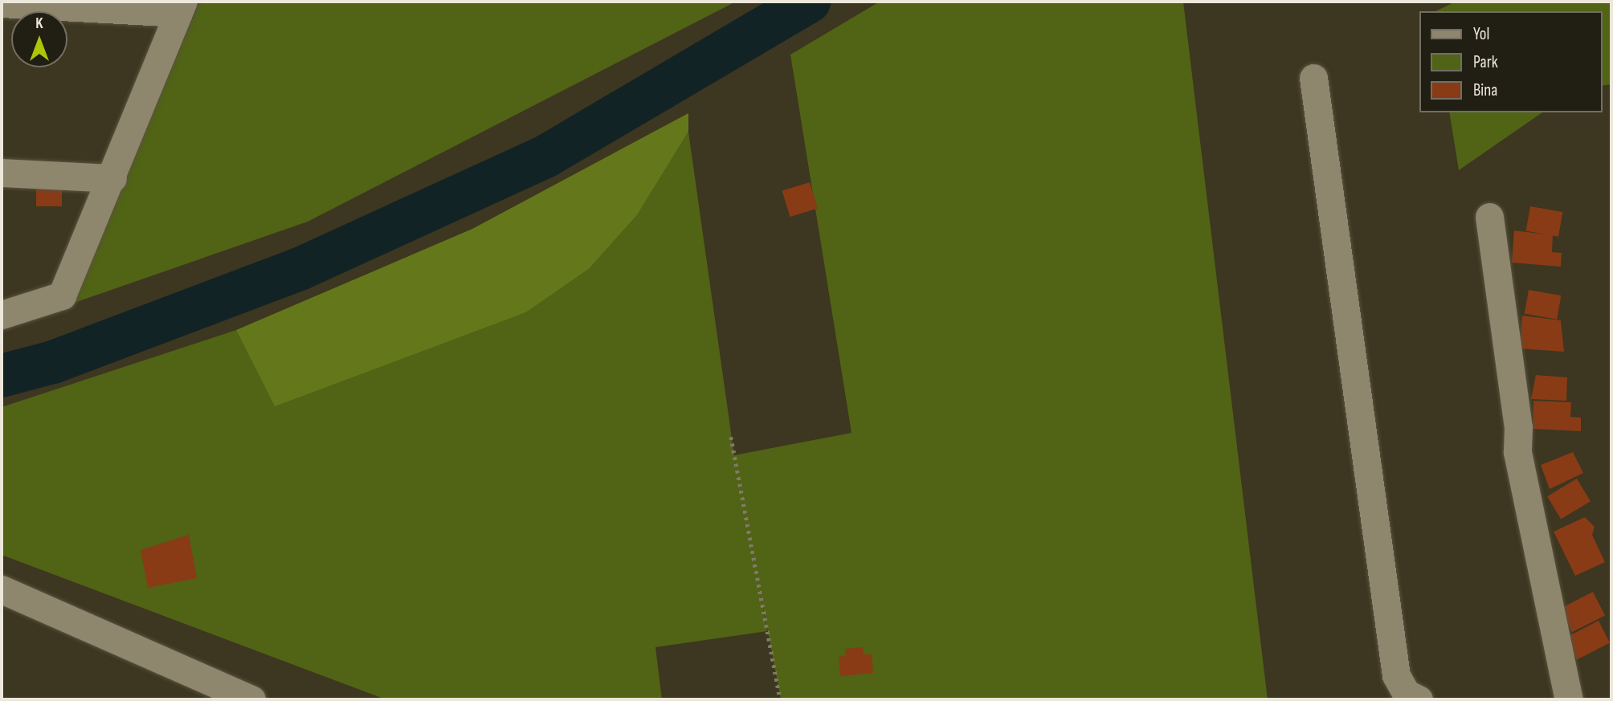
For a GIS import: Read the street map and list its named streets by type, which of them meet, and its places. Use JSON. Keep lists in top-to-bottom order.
{
  "legend": ["Yol", "Park", "Bina"],
  "north": "top"
}
